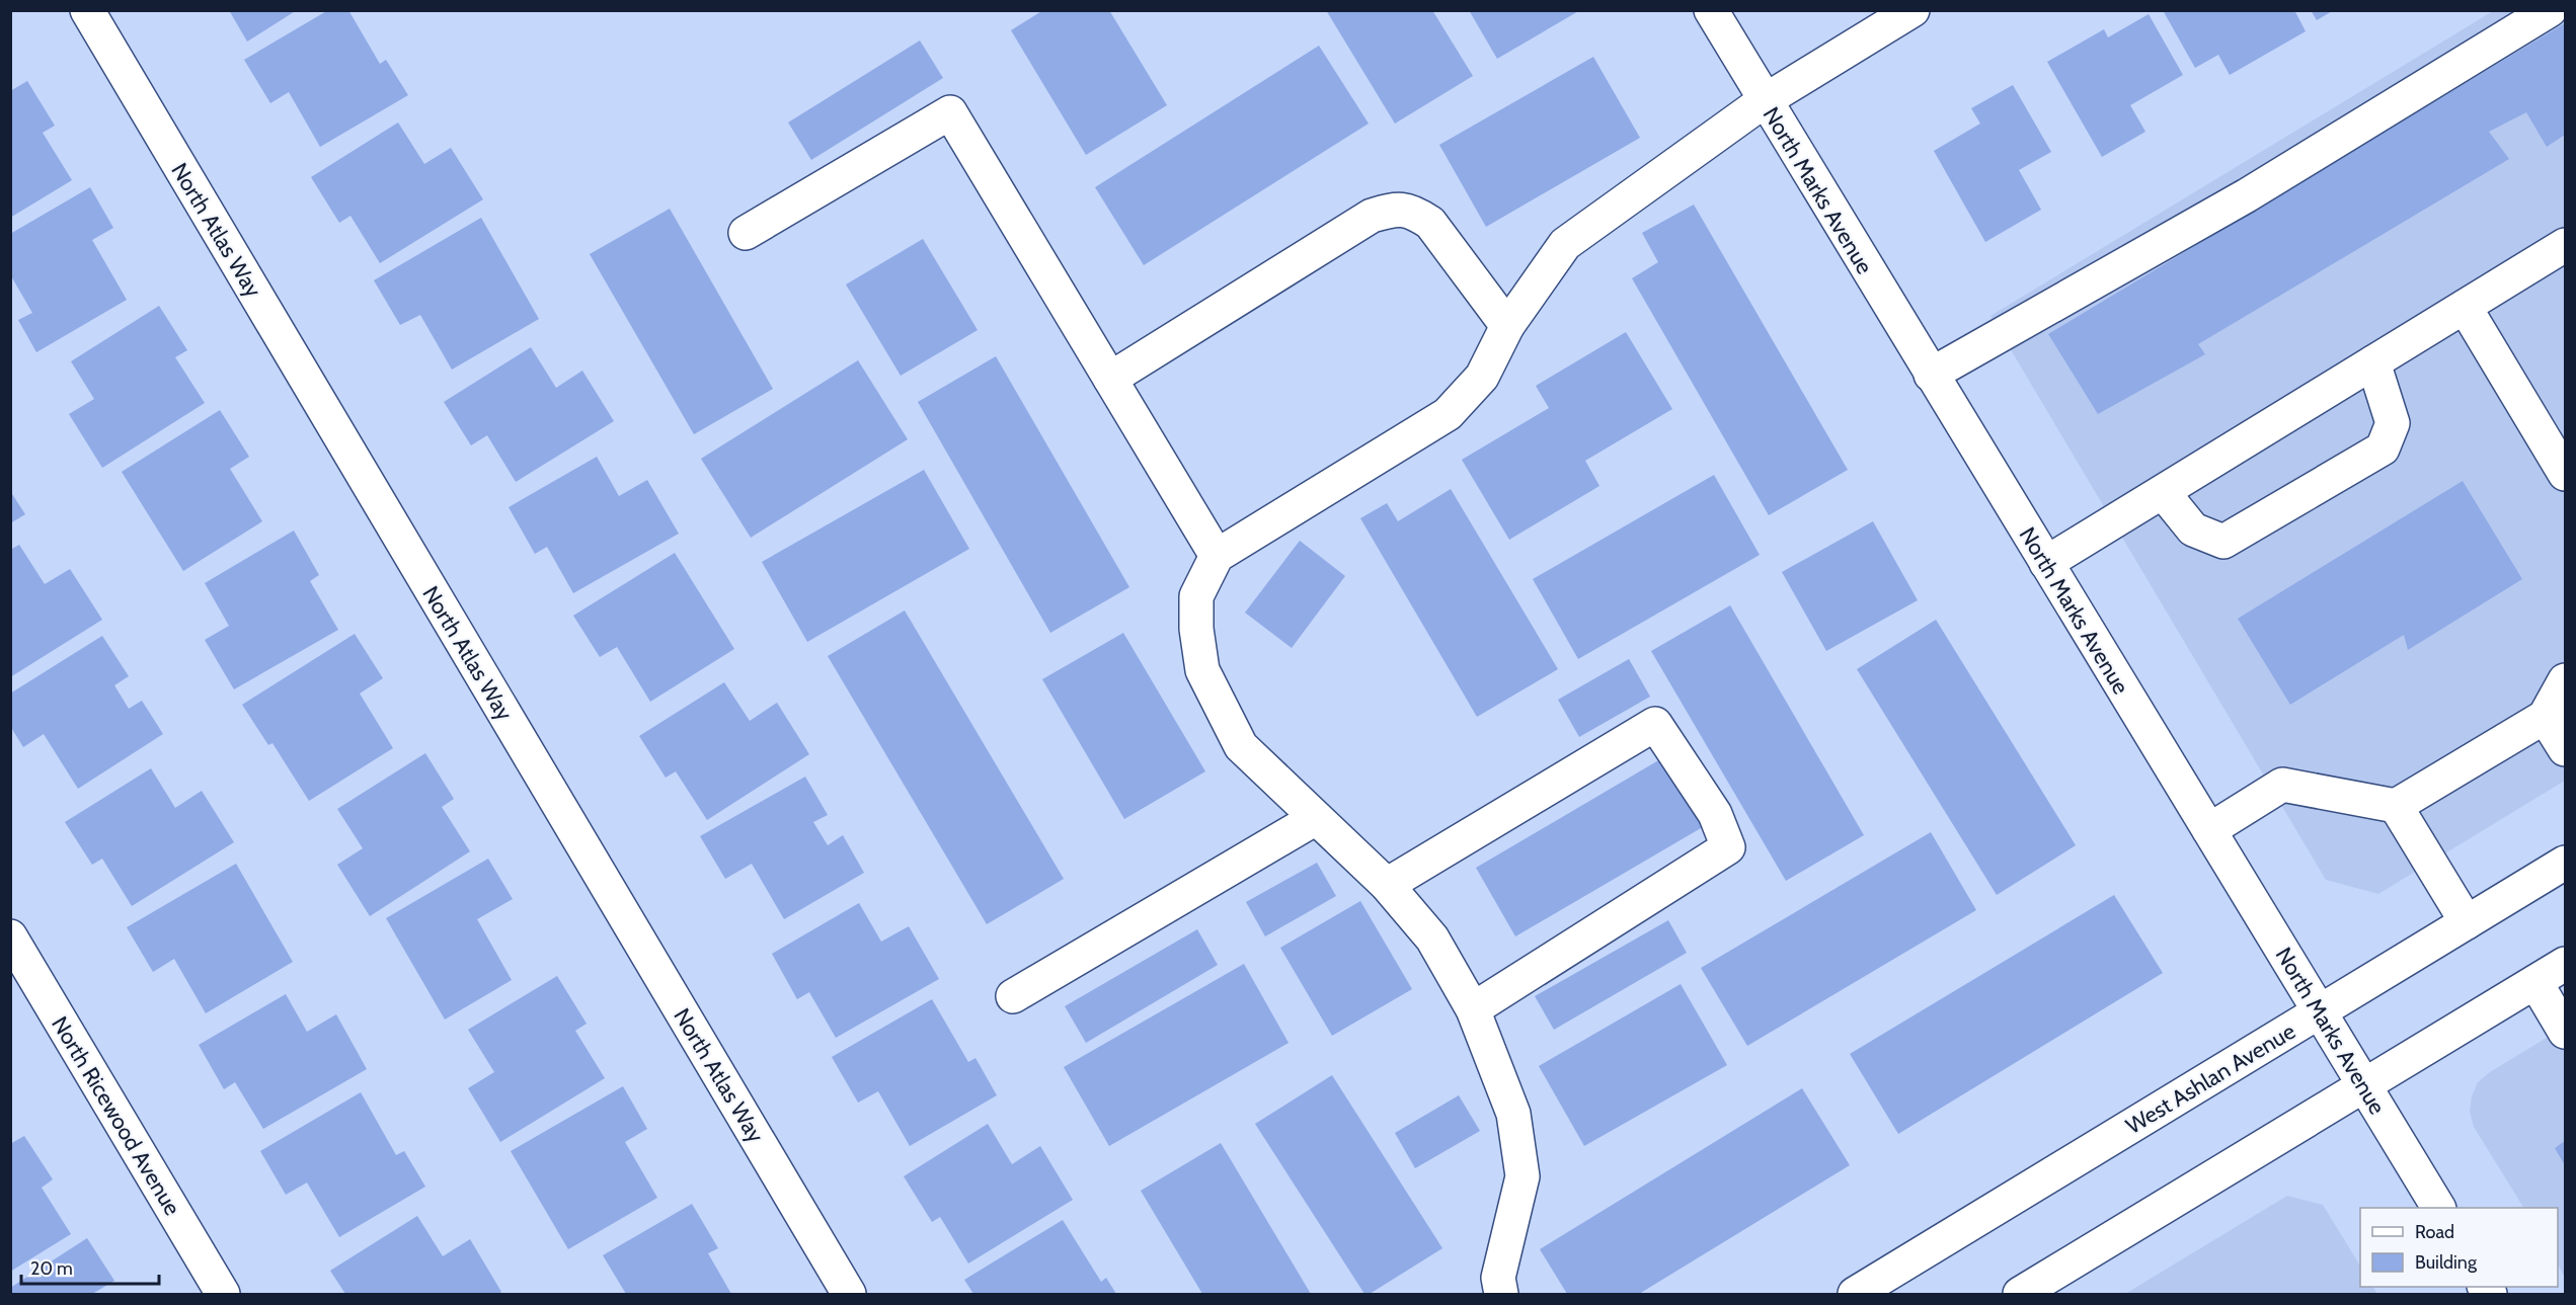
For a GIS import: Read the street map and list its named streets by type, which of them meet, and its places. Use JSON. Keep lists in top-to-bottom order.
{
  "streets": {
    "main road": [
      "North Marks Avenue",
      "North Atlas Way",
      "West Ashlan Avenue",
      "North Ricewood Avenue"
    ]
  },
  "crossings": [
    ["North Marks Avenue", "West Ashlan Avenue"]
  ],
  "legend": ["Road", "Building"],
  "scale_bar": "20 m"
}
